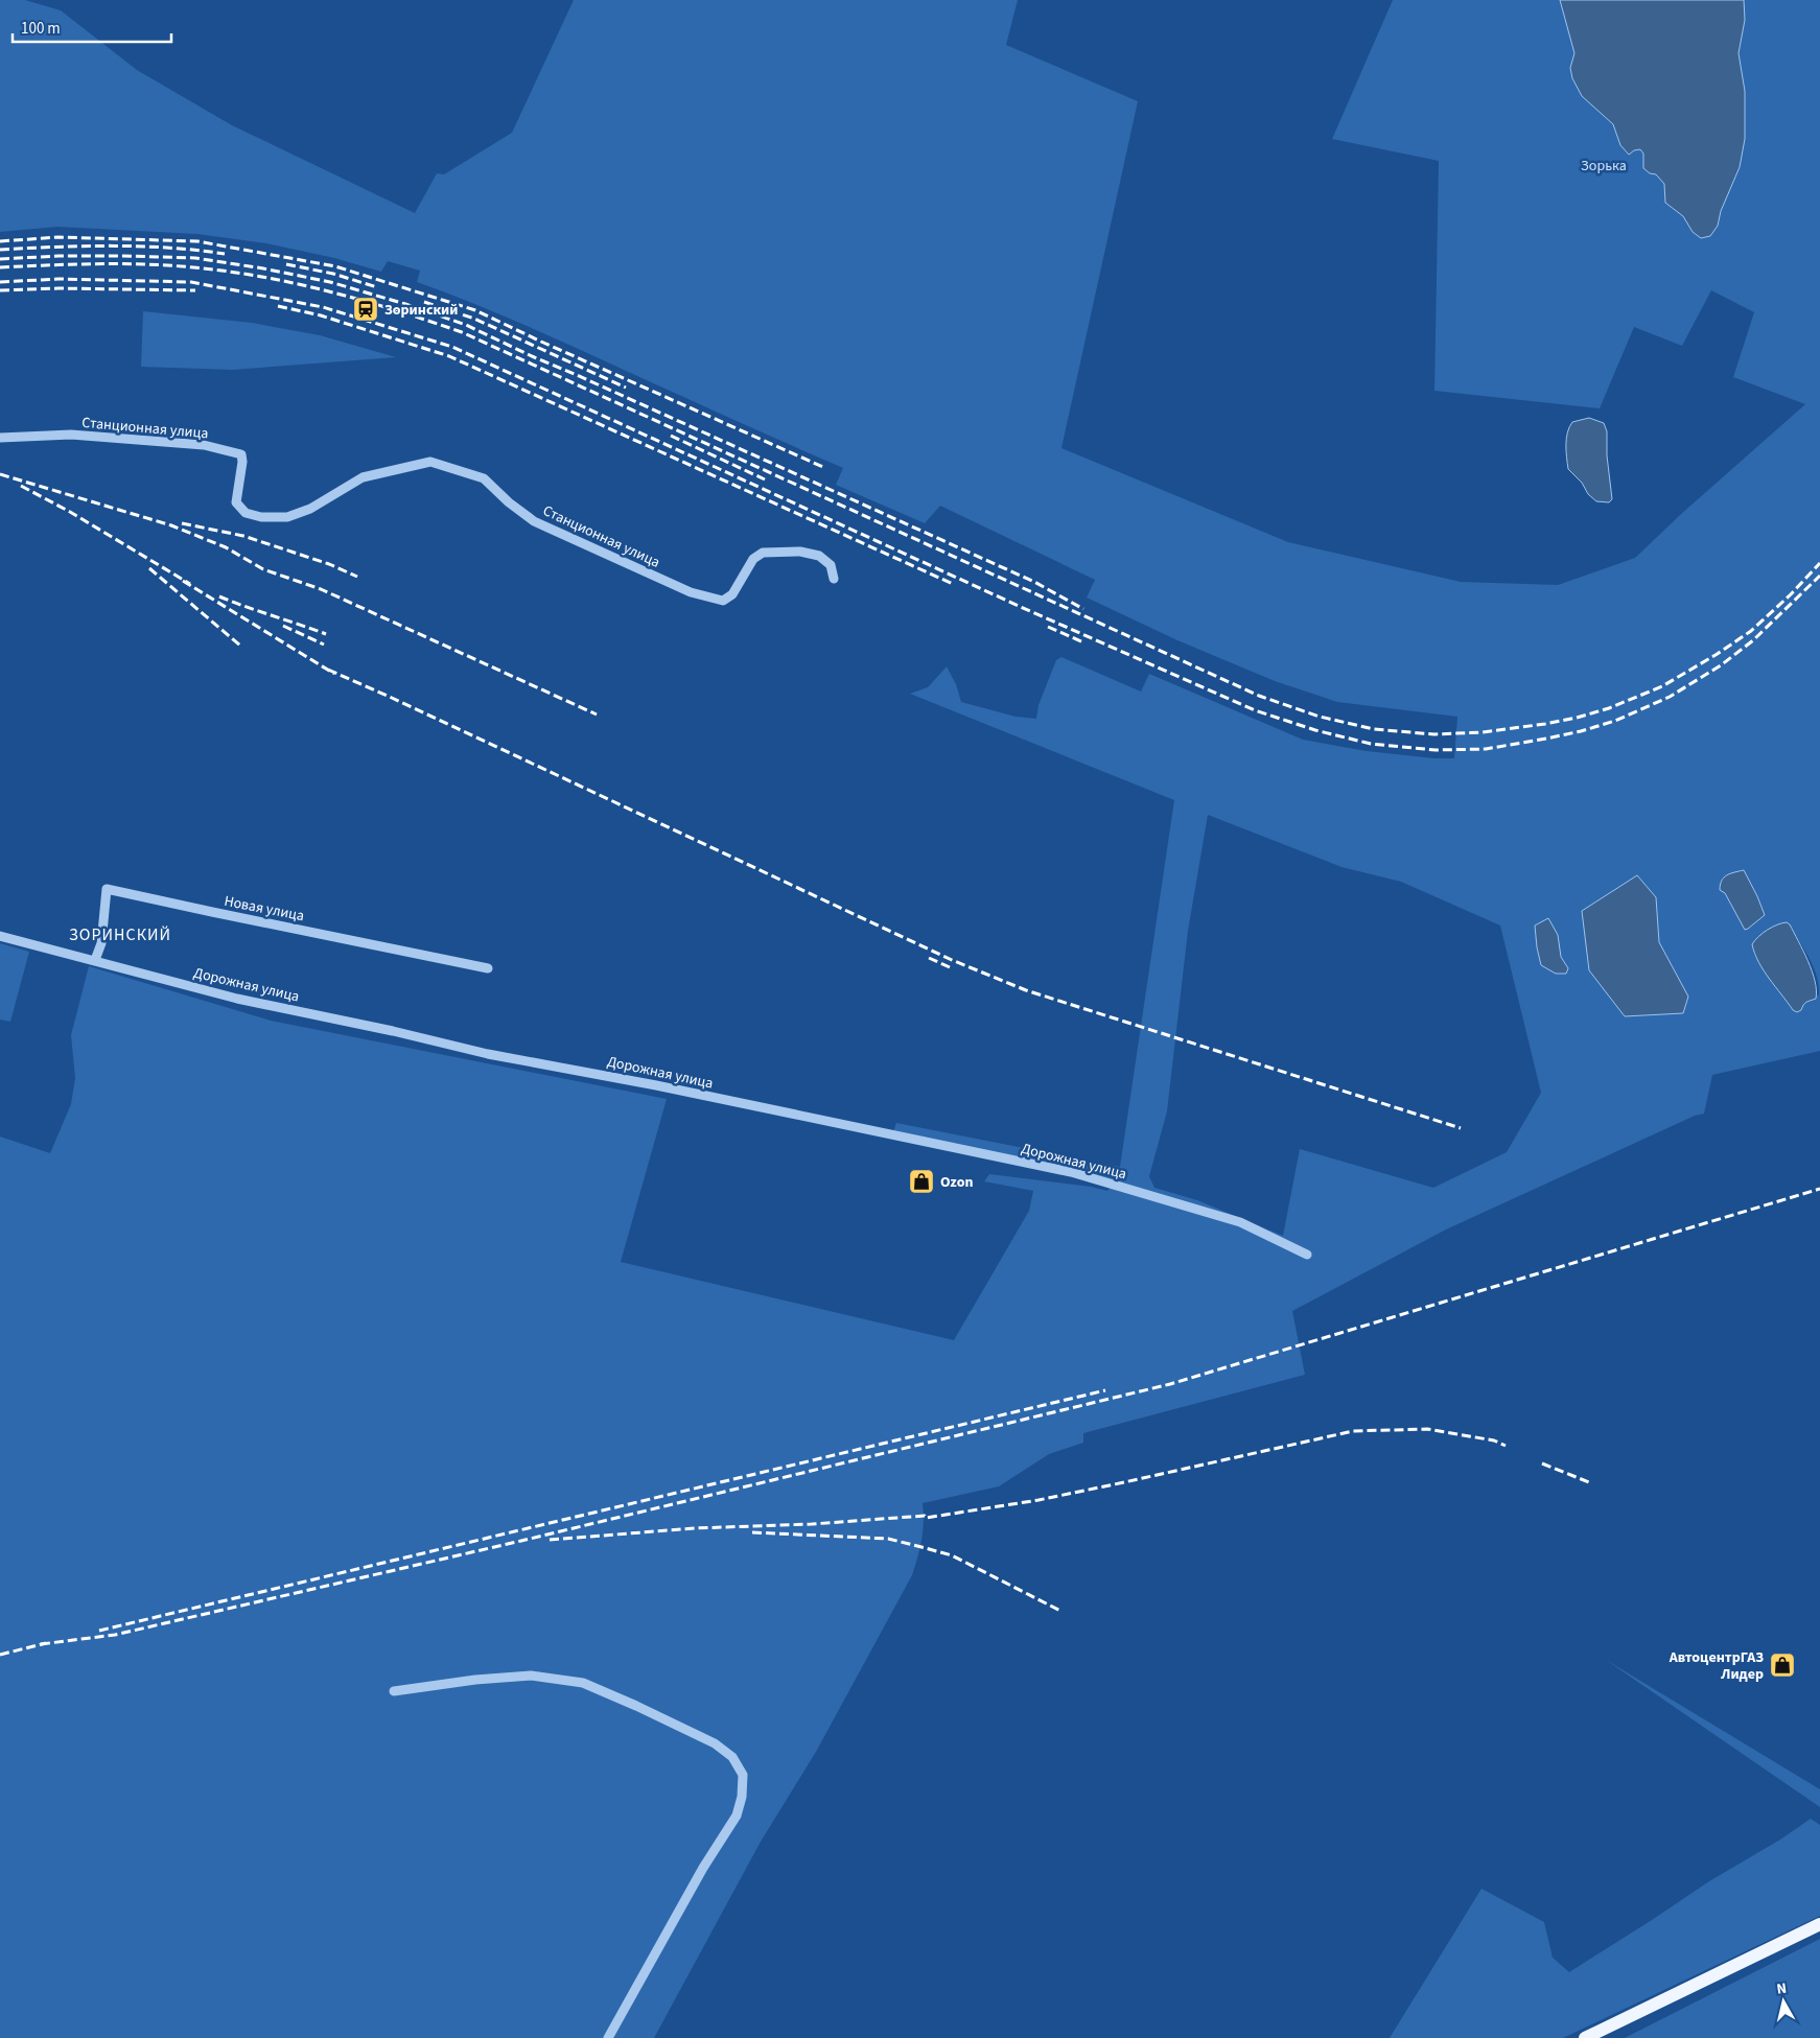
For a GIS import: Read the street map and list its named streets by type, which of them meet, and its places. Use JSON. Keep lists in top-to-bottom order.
{
  "streets": {
    "street": ["Станционная улица", "Новая улица", "Дорожная улица"]
  },
  "crossings": [
    ["Новая улица", "Дорожная улица"]
  ],
  "districts": ["ЗОРИНСКИЙ"],
  "parks": ["Зорька"],
  "places": {
    "station": ["Зоринский"],
    "shop": ["Ozon", "АвтоцентрГАЗ Лидер"]
  },
  "scale_bar": "100 m",
  "north": "top"
}
